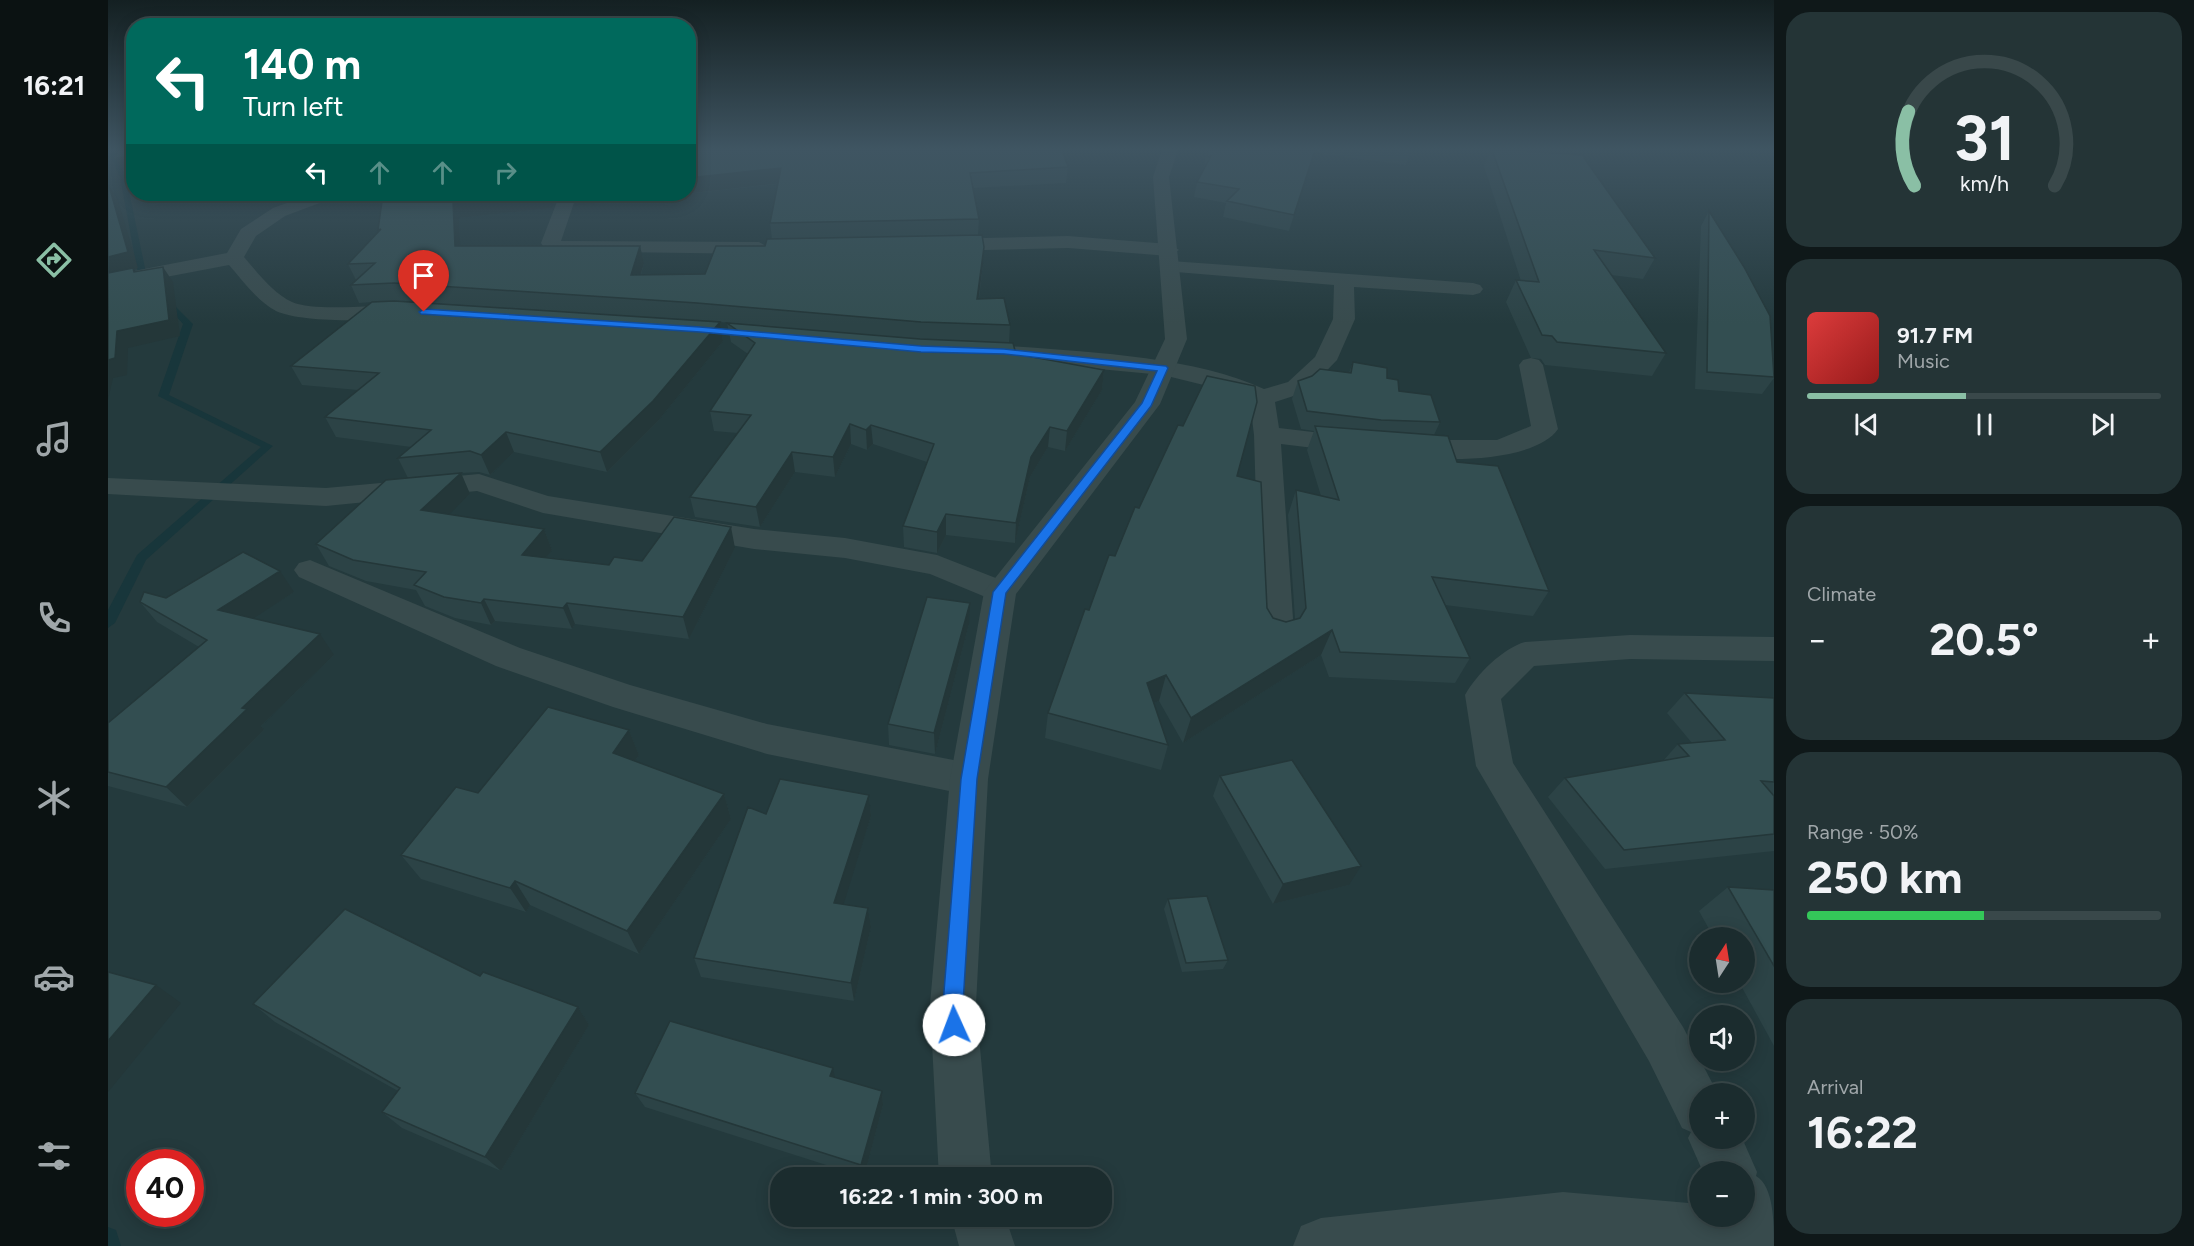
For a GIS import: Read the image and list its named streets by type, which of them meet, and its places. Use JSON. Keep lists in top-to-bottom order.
{
  "north": "top",
  "page": {
    "tabs": "16:21",
    "turn": ["140 m", "Turn left"],
    "song": ["91.7 FM", "Music"],
    "tile": [
      "Climate",
      ["Range · 50%", "250 km"],
      ["Arrival", "16:22"]
    ],
    "heat": ["−", "20.5°", "+"],
    "map_buttons": ["+", "−"],
    "limit": "40",
    "trip": "16:22 · 1 min · 300 m",
    "gauge": ["31", "km/h"]
  }
}
